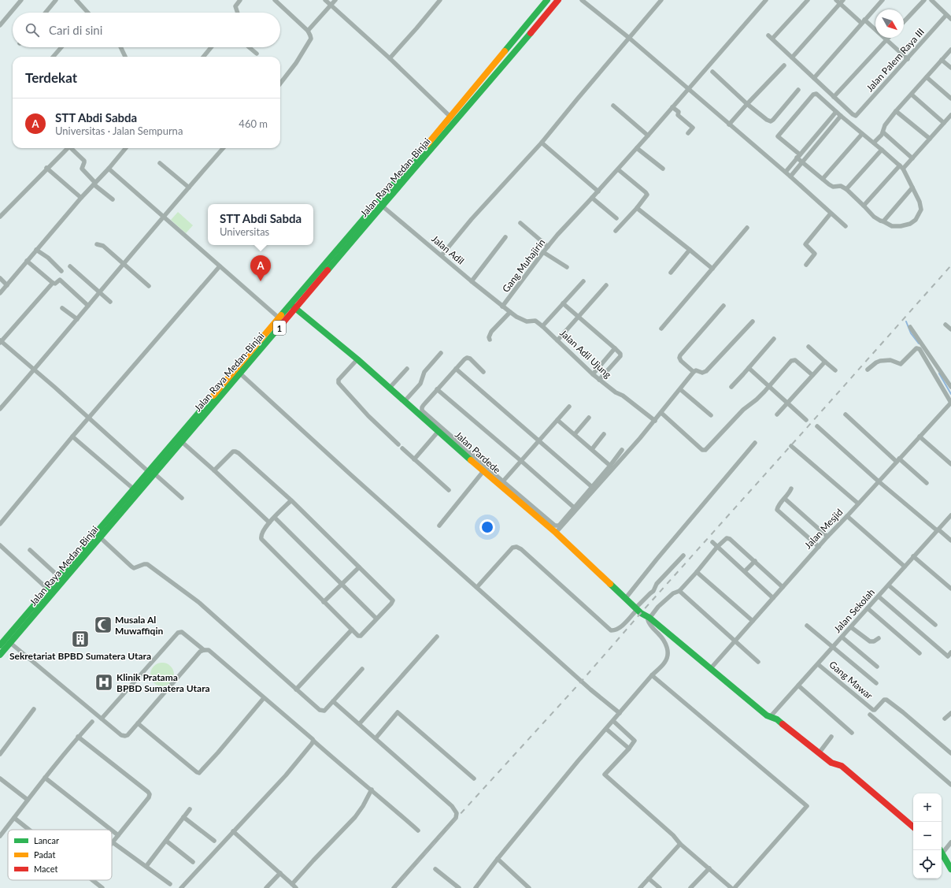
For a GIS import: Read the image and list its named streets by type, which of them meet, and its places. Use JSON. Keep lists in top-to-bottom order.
{
  "streets": {
    "main road": ["Jalan Raya Medan-Binjai", "1", "Jalan Pardede"],
    "street": [
      "Jalan Palem Raya III",
      "Jalan Adil",
      "Gang Muhajirin",
      "Jalan Adil Ujung",
      "Jalan Mesjid",
      "Jalan Sekolah",
      "Gang Mawar"
    ]
  },
  "crossings": [
    ["Jalan Raya Medan-Binjai", "Jalan Adil"],
    ["Jalan Raya Medan-Binjai", "Jalan Pardede"],
    ["Jalan Adil", "Gang Muhajirin"],
    ["Jalan Adil", "Jalan Adil Ujung"],
    ["Gang Muhajirin", "Jalan Adil Ujung"],
    ["Jalan Pardede", "Jalan Mesjid"],
    ["Jalan Pardede", "Jalan Sekolah"],
    ["Jalan Sekolah", "Gang Mawar"]
  ],
  "places": {
    "mosque": ["Musala Al Muwaffiqin"],
    "building": ["Sekretariat BPBD Sumatera Utara"],
    "hospital": ["Klinik Pratama BPBD Sumatera Utara"]
  },
  "legend": ["Lancar", "Padat", "Macet"],
  "north": "bottom right",
  "page": {
    "search": "Cari di sini",
    "heading": "Terdekat",
    "list": [
      {
        "mark": "A",
        "name": "STT Abdi Sabda",
        "note": "Universitas · Jalan Sempurna",
        "value": "460 m"
      }
    ],
    "popup": ["STT Abdi Sabda", "Universitas"],
    "pins": "A",
    "map_buttons": ["+", "−"]
  }
}
